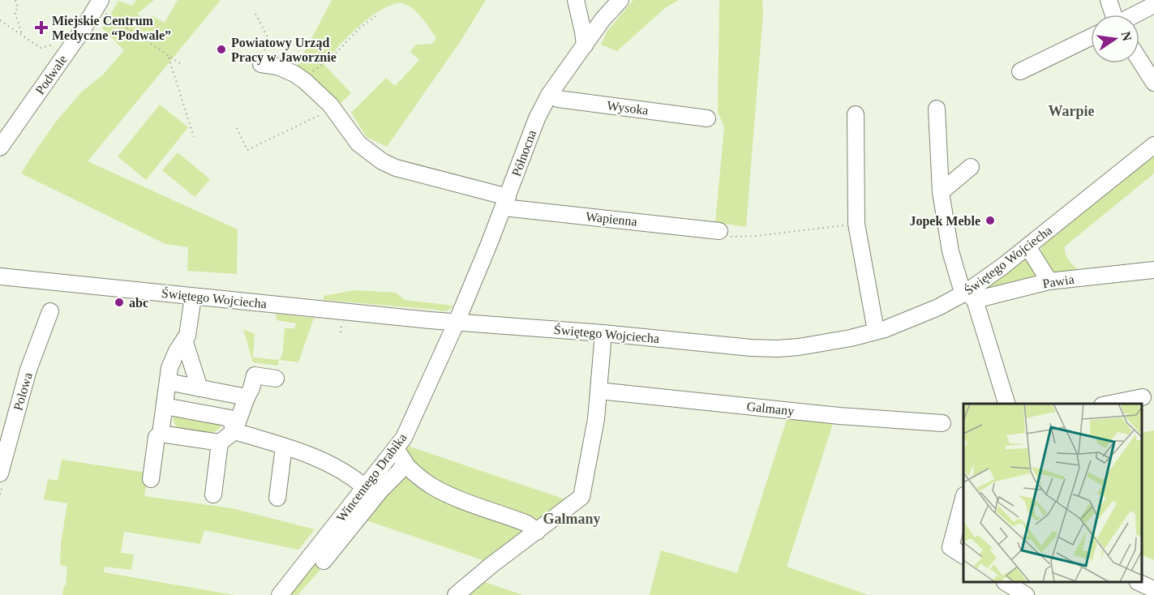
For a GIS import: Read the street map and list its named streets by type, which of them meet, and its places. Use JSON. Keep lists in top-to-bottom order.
{
  "streets": {
    "street": [
      "Podwale",
      "Wysoka",
      "Północna",
      "Wapienna",
      "Świętego Wojciecha",
      "Pawia",
      "Polowa",
      "Galmany",
      "Wincentego Drabika"
    ]
  },
  "crossings": [
    ["Wysoka", "Północna"],
    ["Północna", "Wapienna"],
    ["Północna", "Świętego Wojciecha"],
    ["Północna", "Wincentego Drabika"],
    ["Świętego Wojciecha", "Pawia"],
    ["Świętego Wojciecha", "Wincentego Drabika"]
  ],
  "districts": ["Warpie", "Galmany"],
  "places": {
    "health": ["Miejskie Centrum Medyczne “Podwale”"],
    "other": ["Powiatowy Urząd Pracy w Jaworznie", "Jopek Meble", "abc"]
  },
  "north": "right"
}
